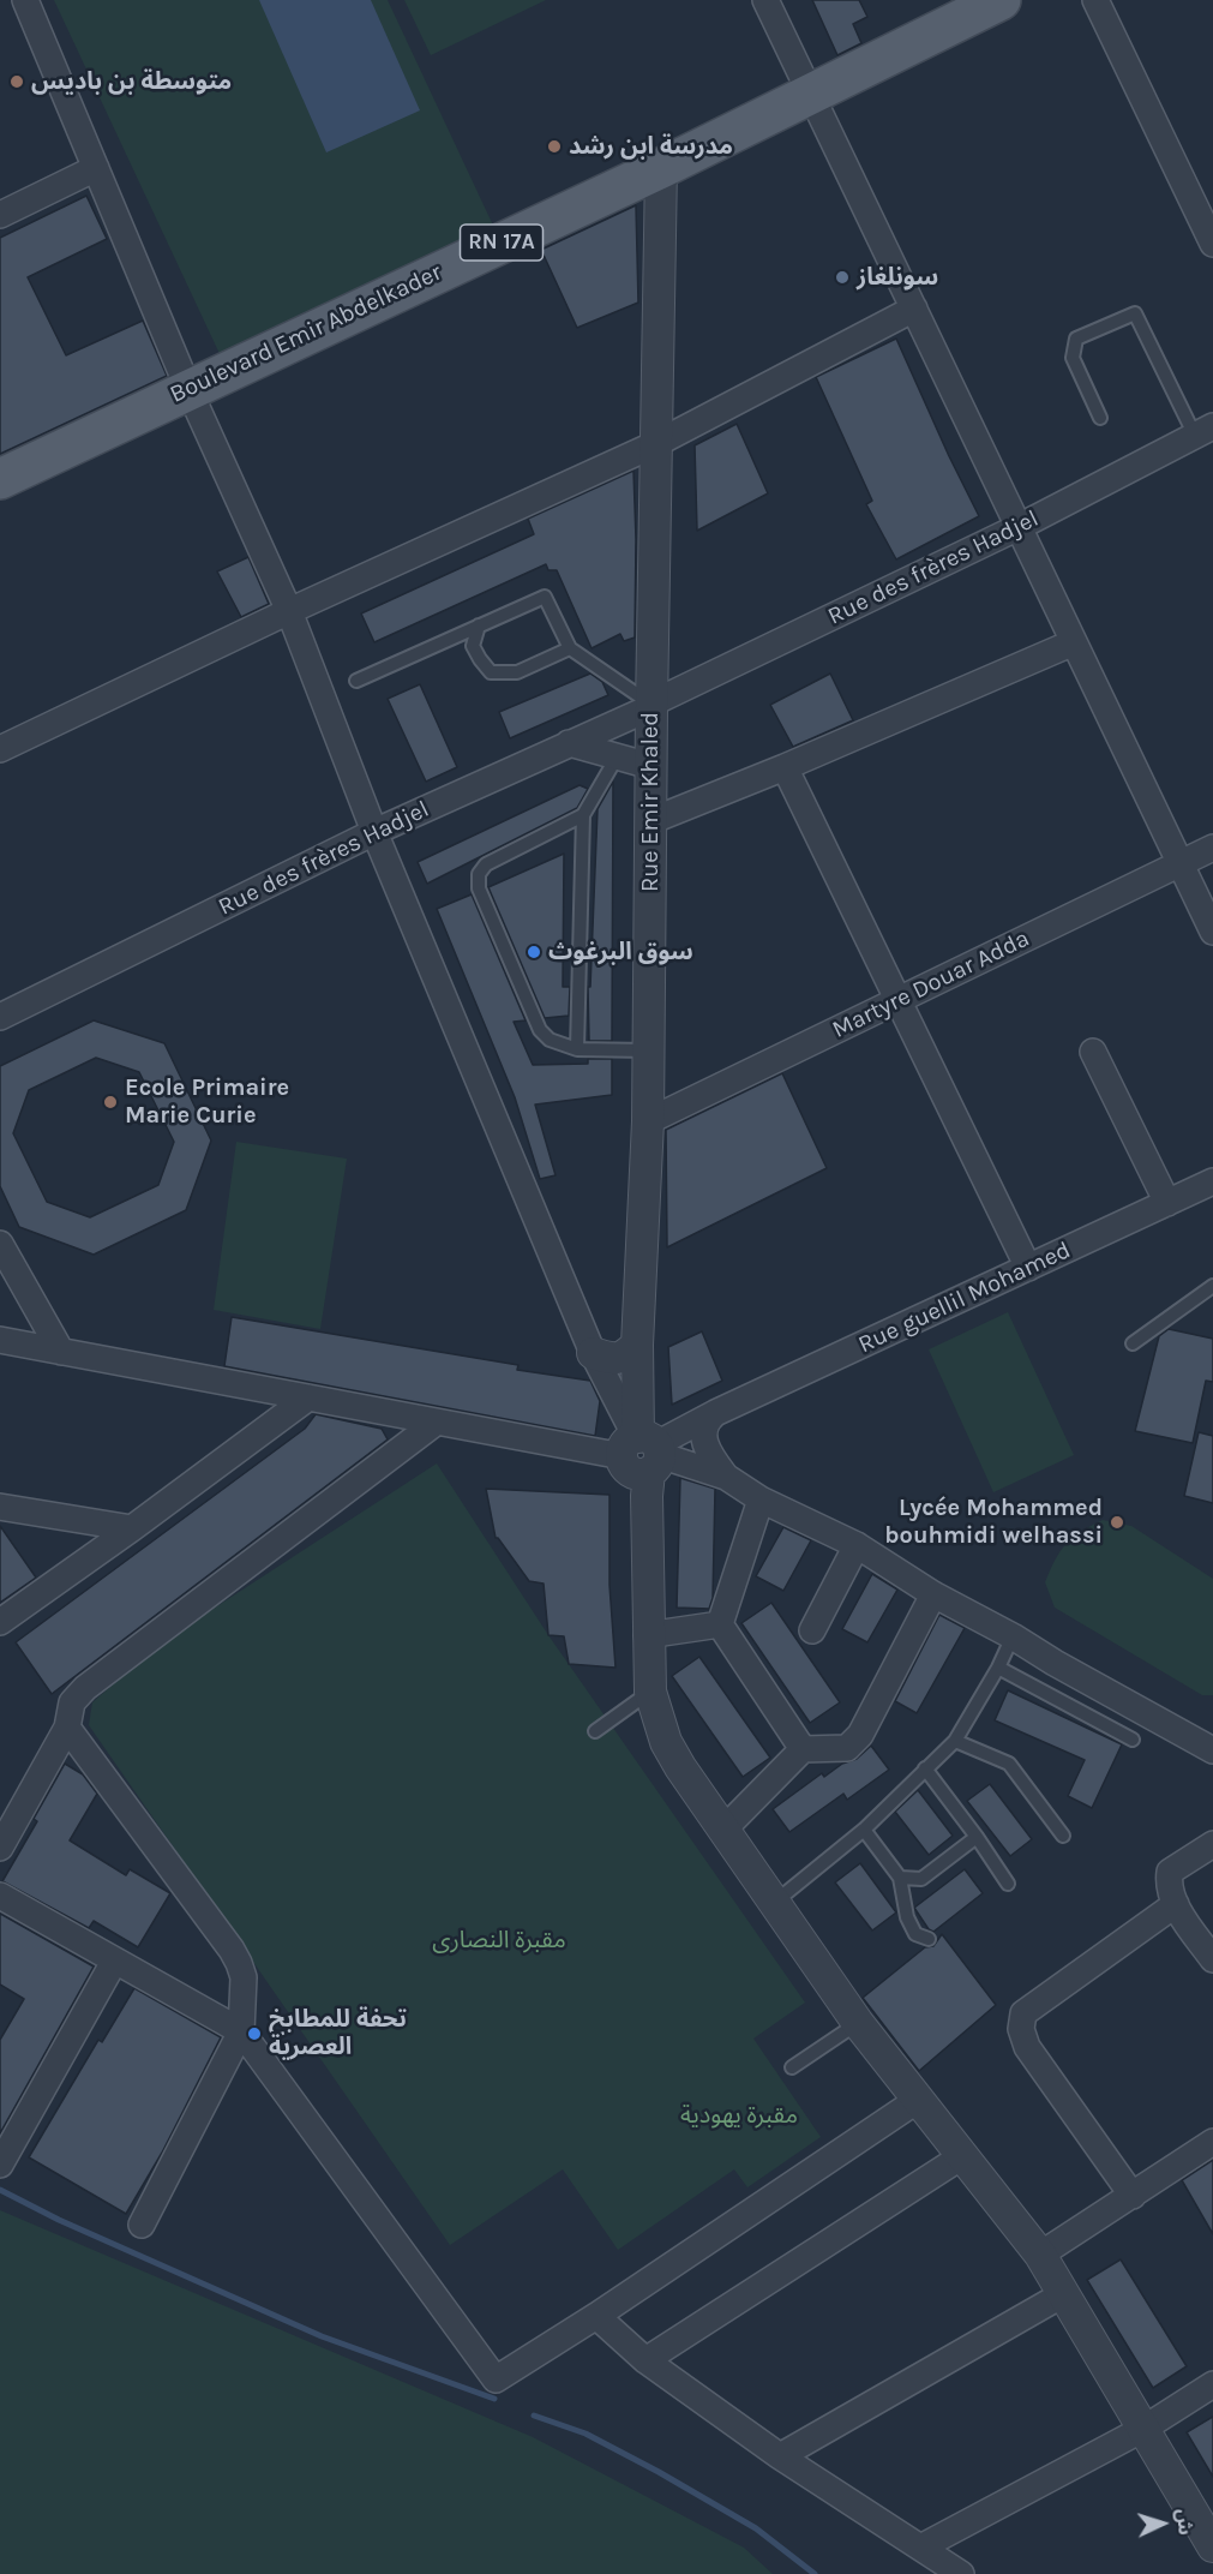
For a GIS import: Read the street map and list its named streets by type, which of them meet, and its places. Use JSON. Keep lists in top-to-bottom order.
{
  "streets": {
    "main road": ["RN 17A", "Boulevard Emir Abdelkader"],
    "street": [
      "Rue des frères Hadjel",
      "Rue Emir Khaled",
      "Martyre Douar Adda",
      "Rue guellil Mohamed"
    ]
  },
  "crossings": [
    ["Boulevard Emir Abdelkader", "Rue Emir Khaled"],
    ["Rue des frères Hadjel", "Rue Emir Khaled"],
    ["Rue Emir Khaled", "Martyre Douar Adda"],
    ["Rue Emir Khaled", "Rue guellil Mohamed"]
  ],
  "parks": ["مقبرة النصارى", "مقبرة يهودية"],
  "places": [
    "متوسطة بن باديس",
    "مدرسة ابن رشد",
    "سونلغاز",
    "سوق البرغوث",
    "Ecole Primaire Marie Curie",
    "Lycée Mohammed bouhmidi welhassi",
    "تحفة للمطابخ العصرية"
  ],
  "north": "right"
}
